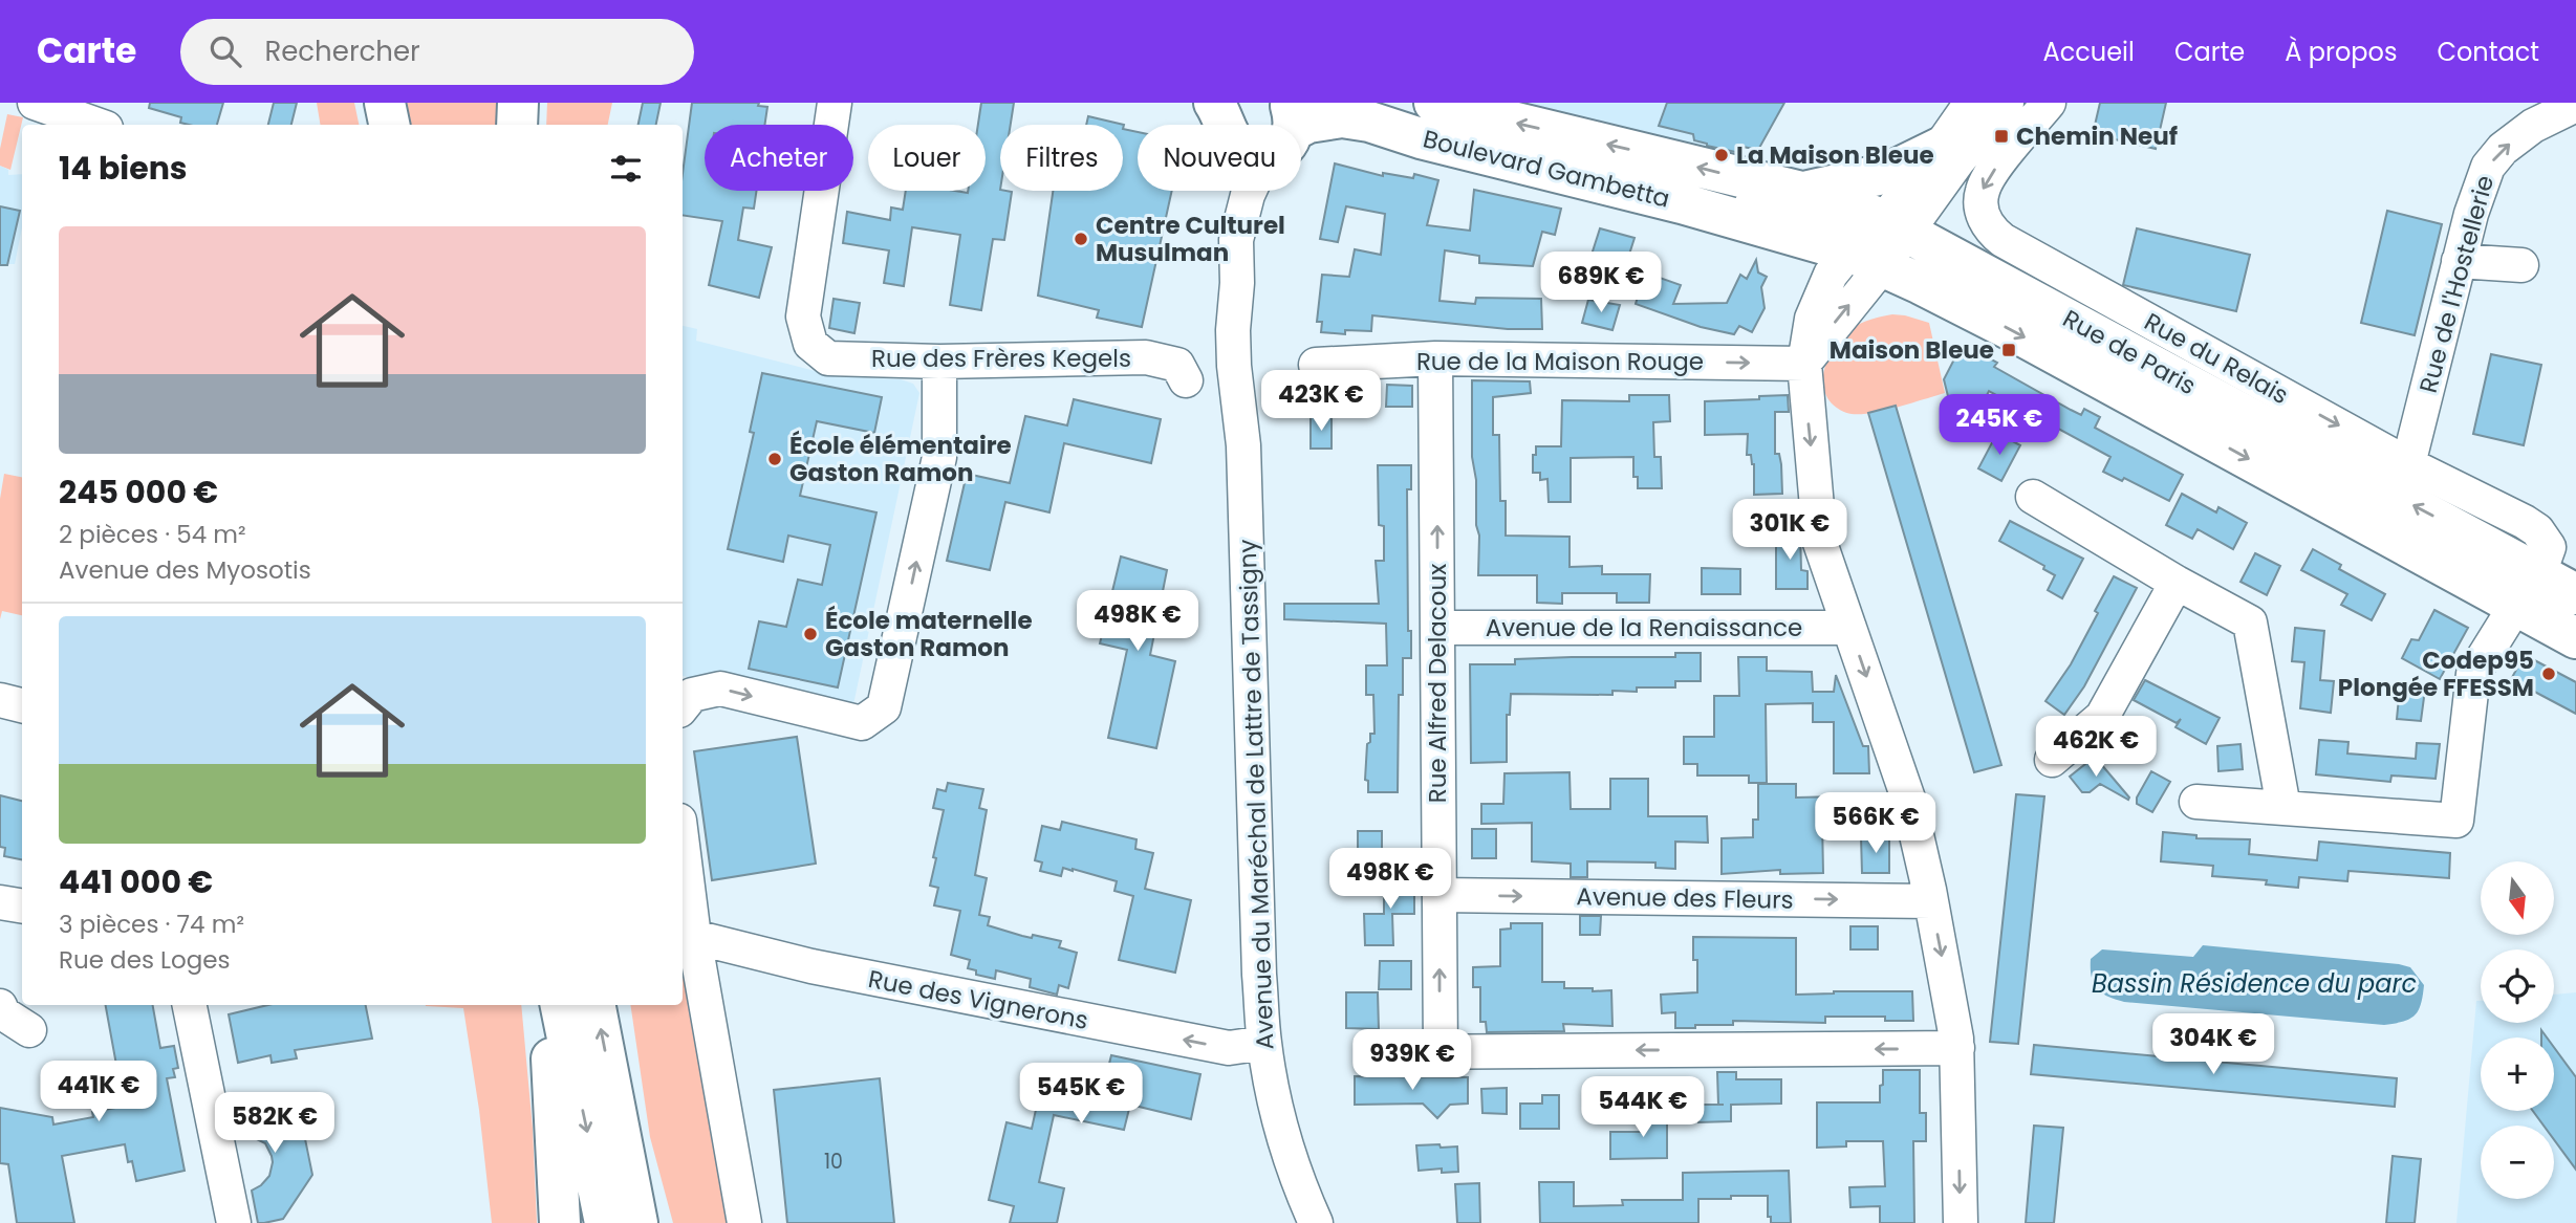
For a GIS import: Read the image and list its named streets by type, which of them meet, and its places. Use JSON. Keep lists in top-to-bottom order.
{
  "streets": {
    "main road": ["Boulevard Gambetta", "Rue de Paris"],
    "street": [
      "Rue de l'Hostellerie",
      "Rue des Frères Kegels",
      "Rue du Relais",
      "Rue de la Maison Rouge",
      "Avenue de la Renaissance",
      "Rue Alfred Delacoux",
      "Avenue du Maréchal de Lattre de Tassigny",
      "Avenue des Fleurs",
      "Rue des Vignerons"
    ]
  },
  "crossings": [
    ["Boulevard Gambetta", "Rue de Paris"],
    ["Rue de l'Hostellerie", "Rue du Relais"],
    ["Rue de Paris", "Rue du Relais"],
    ["Rue de la Maison Rouge", "Rue Alfred Delacoux"],
    ["Avenue de la Renaissance", "Rue Alfred Delacoux"],
    ["Rue Alfred Delacoux", "Avenue des Fleurs"],
    ["Avenue du Maréchal de Lattre de Tassigny", "Rue des Vignerons"]
  ],
  "one_way": [
    "Rue de l'Hostellerie",
    "Rue du Relais",
    "Rue Alfred Delacoux",
    "Rue des Vignerons"
  ],
  "water": ["Bassin Résidence du parc"],
  "places": {
    "transit": ["Chemin Neuf", "Maison Bleue"],
    "other": [
      "La Maison Bleue",
      "Centre Culturel Musulman",
      "École élémentaire Gaston Ramon",
      "École maternelle Gaston Ramon",
      "Codep95 Plongée FFESSM"
    ]
  },
  "house_numbers": ["10"],
  "north": "bottom",
  "page": {
    "header": "Carte",
    "search": "Rechercher",
    "nav": [
      "Accueil",
      "Carte",
      "À propos",
      "Contact"
    ],
    "chip": [
      "Acheter",
      "Louer",
      "Filtres",
      "Nouveau"
    ],
    "heading": "14 biens",
    "list": [
      {
        "name": "245 000 €",
        "note": "2 pièces · 54 m² · Avenue des Myosotis"
      },
      {
        "name": "441 000 €",
        "note": "3 pièces · 74 m² · Rue des Loges"
      }
    ],
    "price": [
      "689K €",
      "423K €",
      "245K €",
      "301K €",
      "498K €",
      "462K €",
      "566K €",
      "498K €",
      "304K €",
      "939K €",
      "441K €",
      "545K €",
      "544K €",
      "582K €"
    ],
    "map_buttons": ["+", "−"]
  }
}
